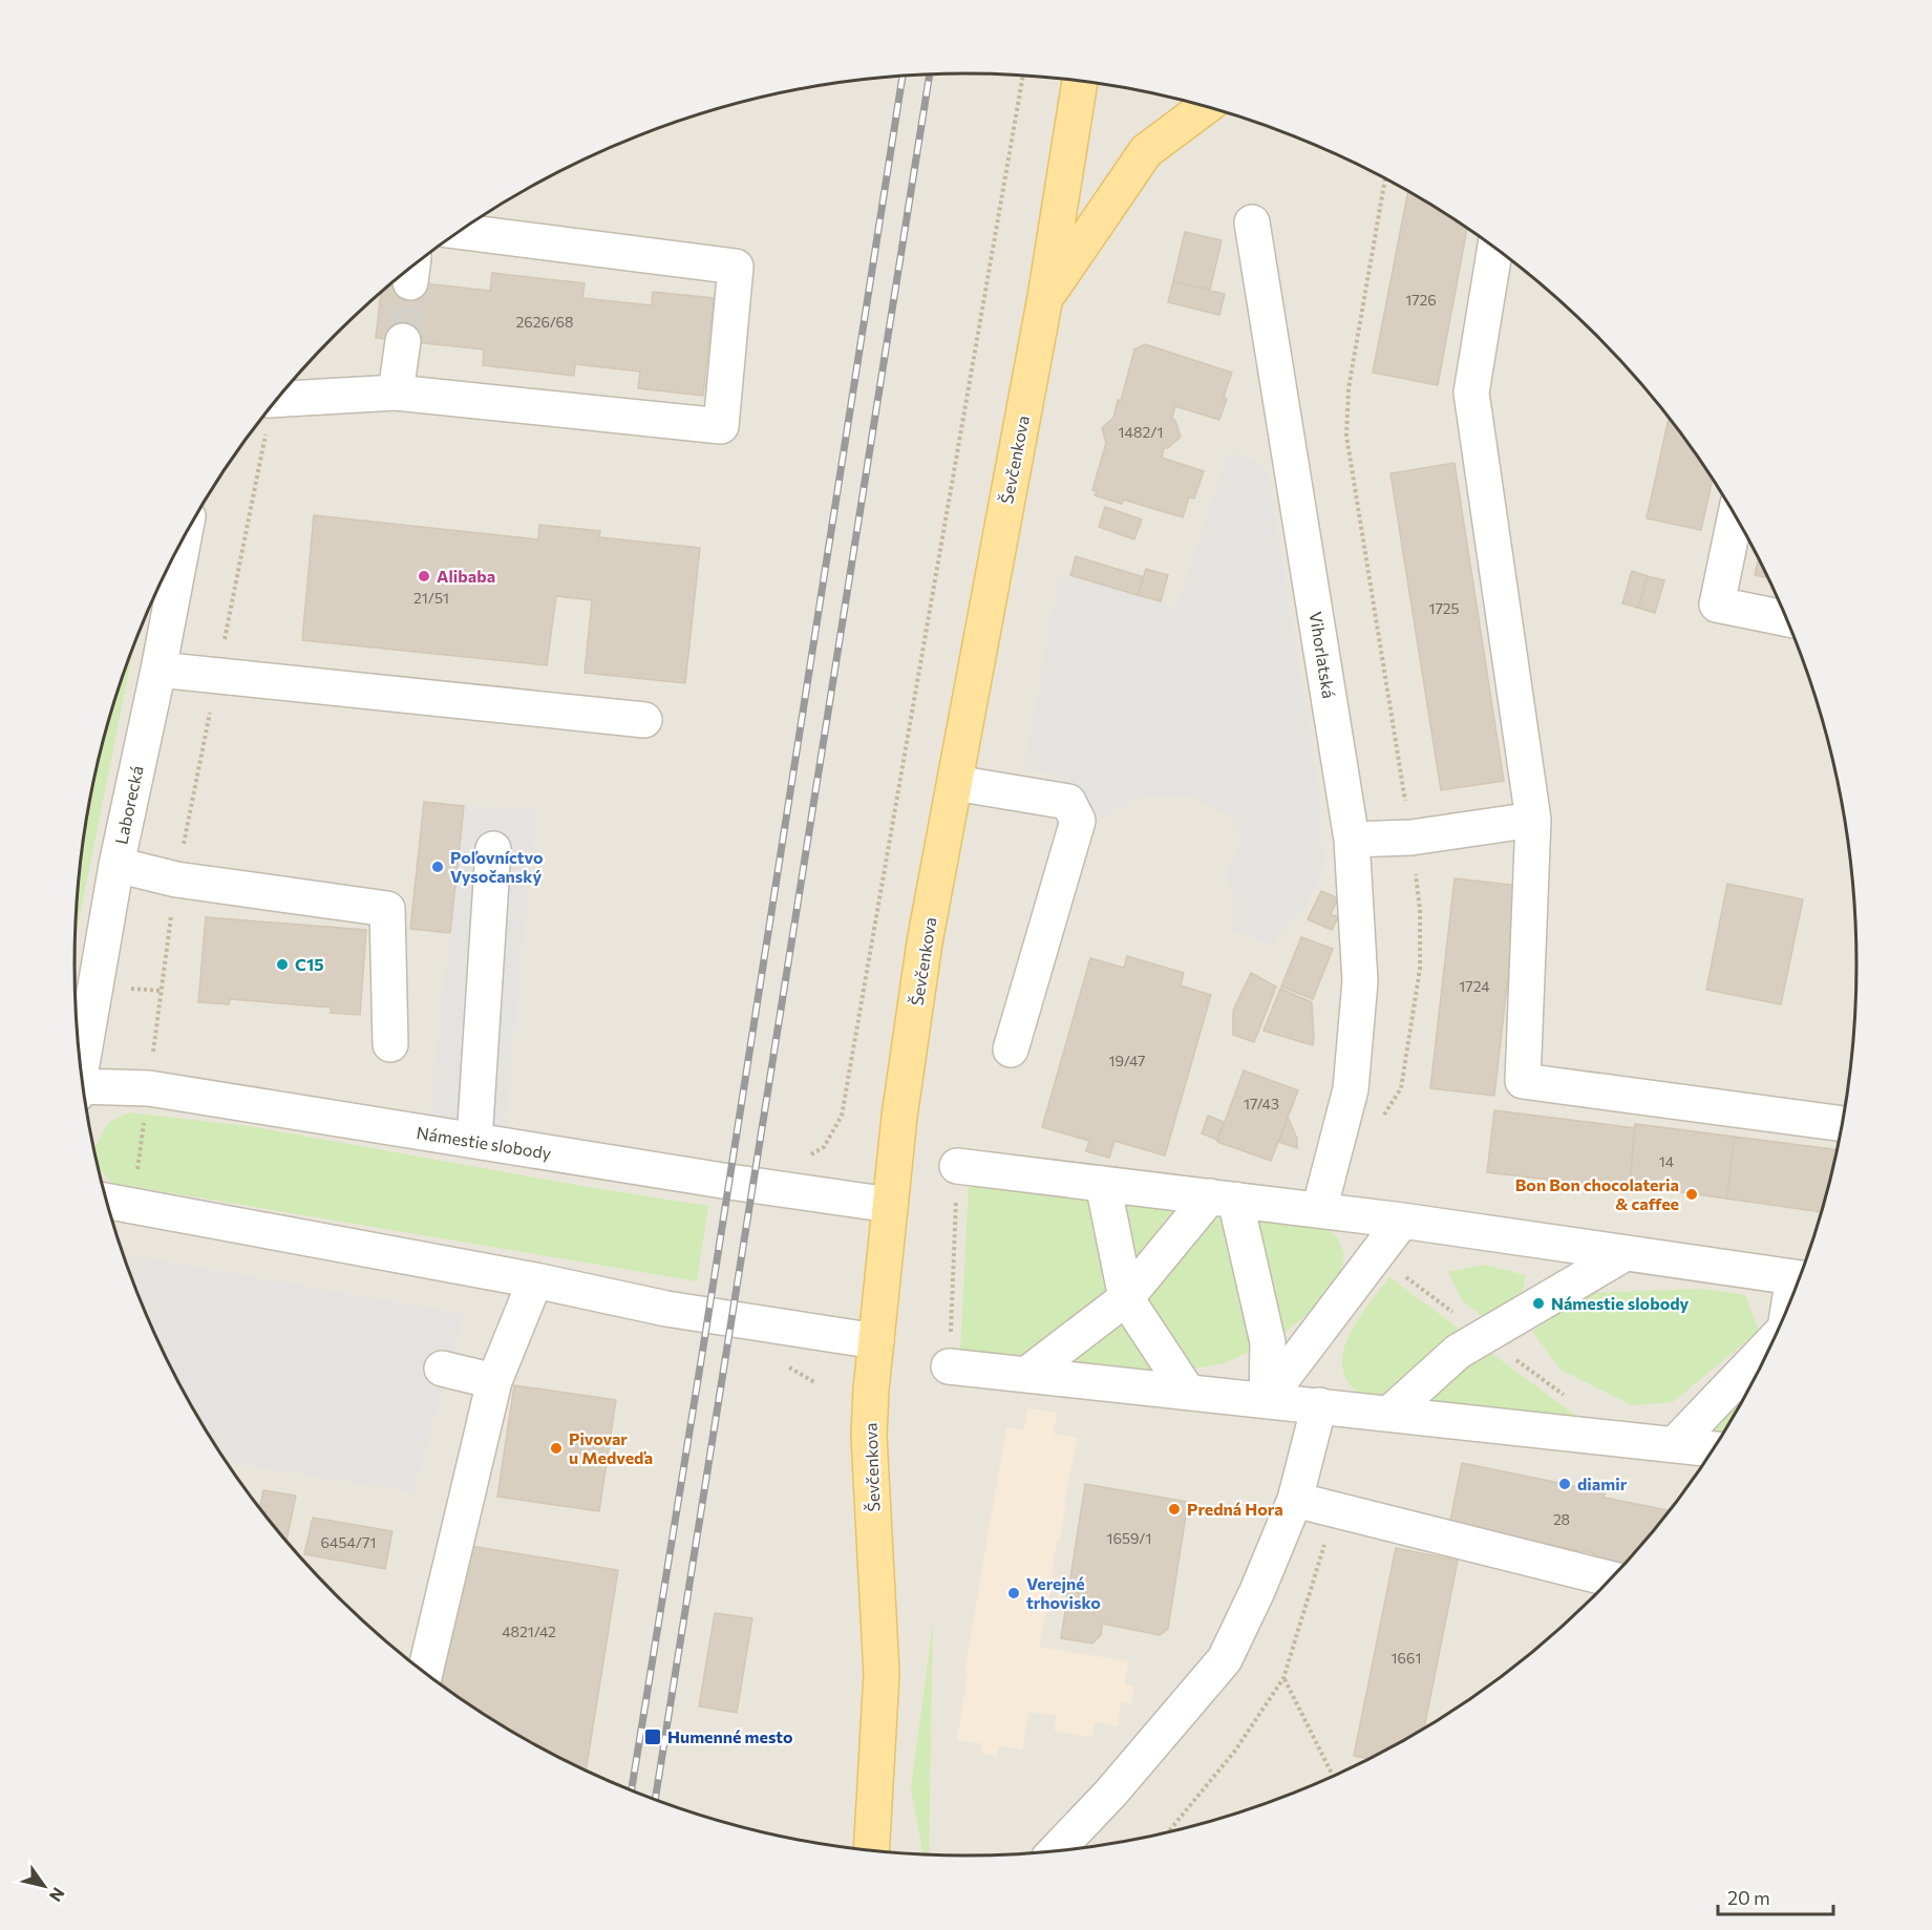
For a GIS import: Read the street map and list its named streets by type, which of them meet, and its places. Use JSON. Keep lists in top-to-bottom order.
{
  "streets": {
    "main road": ["Ševčenkova"],
    "street": ["Vihorlatská", "Laborecká", "Námestie slobody"]
  },
  "crossings": [
    ["Ševčenkova", "Námestie slobody"]
  ],
  "places": {
    "other": [
      "Alibaba",
      "Poľovníctvo Vysočanský",
      "C15",
      "Bon Bon chocolateria & caffee",
      "Námestie slobody",
      "Pivovar u Medveďa",
      "diamir",
      "Predná Hora",
      "Verejné trhovisko"
    ],
    "transit": ["Humenné mesto"]
  },
  "house_numbers": [
    "1726",
    "2626/68",
    "1482/1",
    "21/51",
    "1725",
    "1724",
    "19/47",
    "17/43",
    "14",
    "28",
    "1659/1",
    "6454/71",
    "4821/42",
    "1661"
  ],
  "scale_bar": "20 m",
  "north": "bottom right"
}
